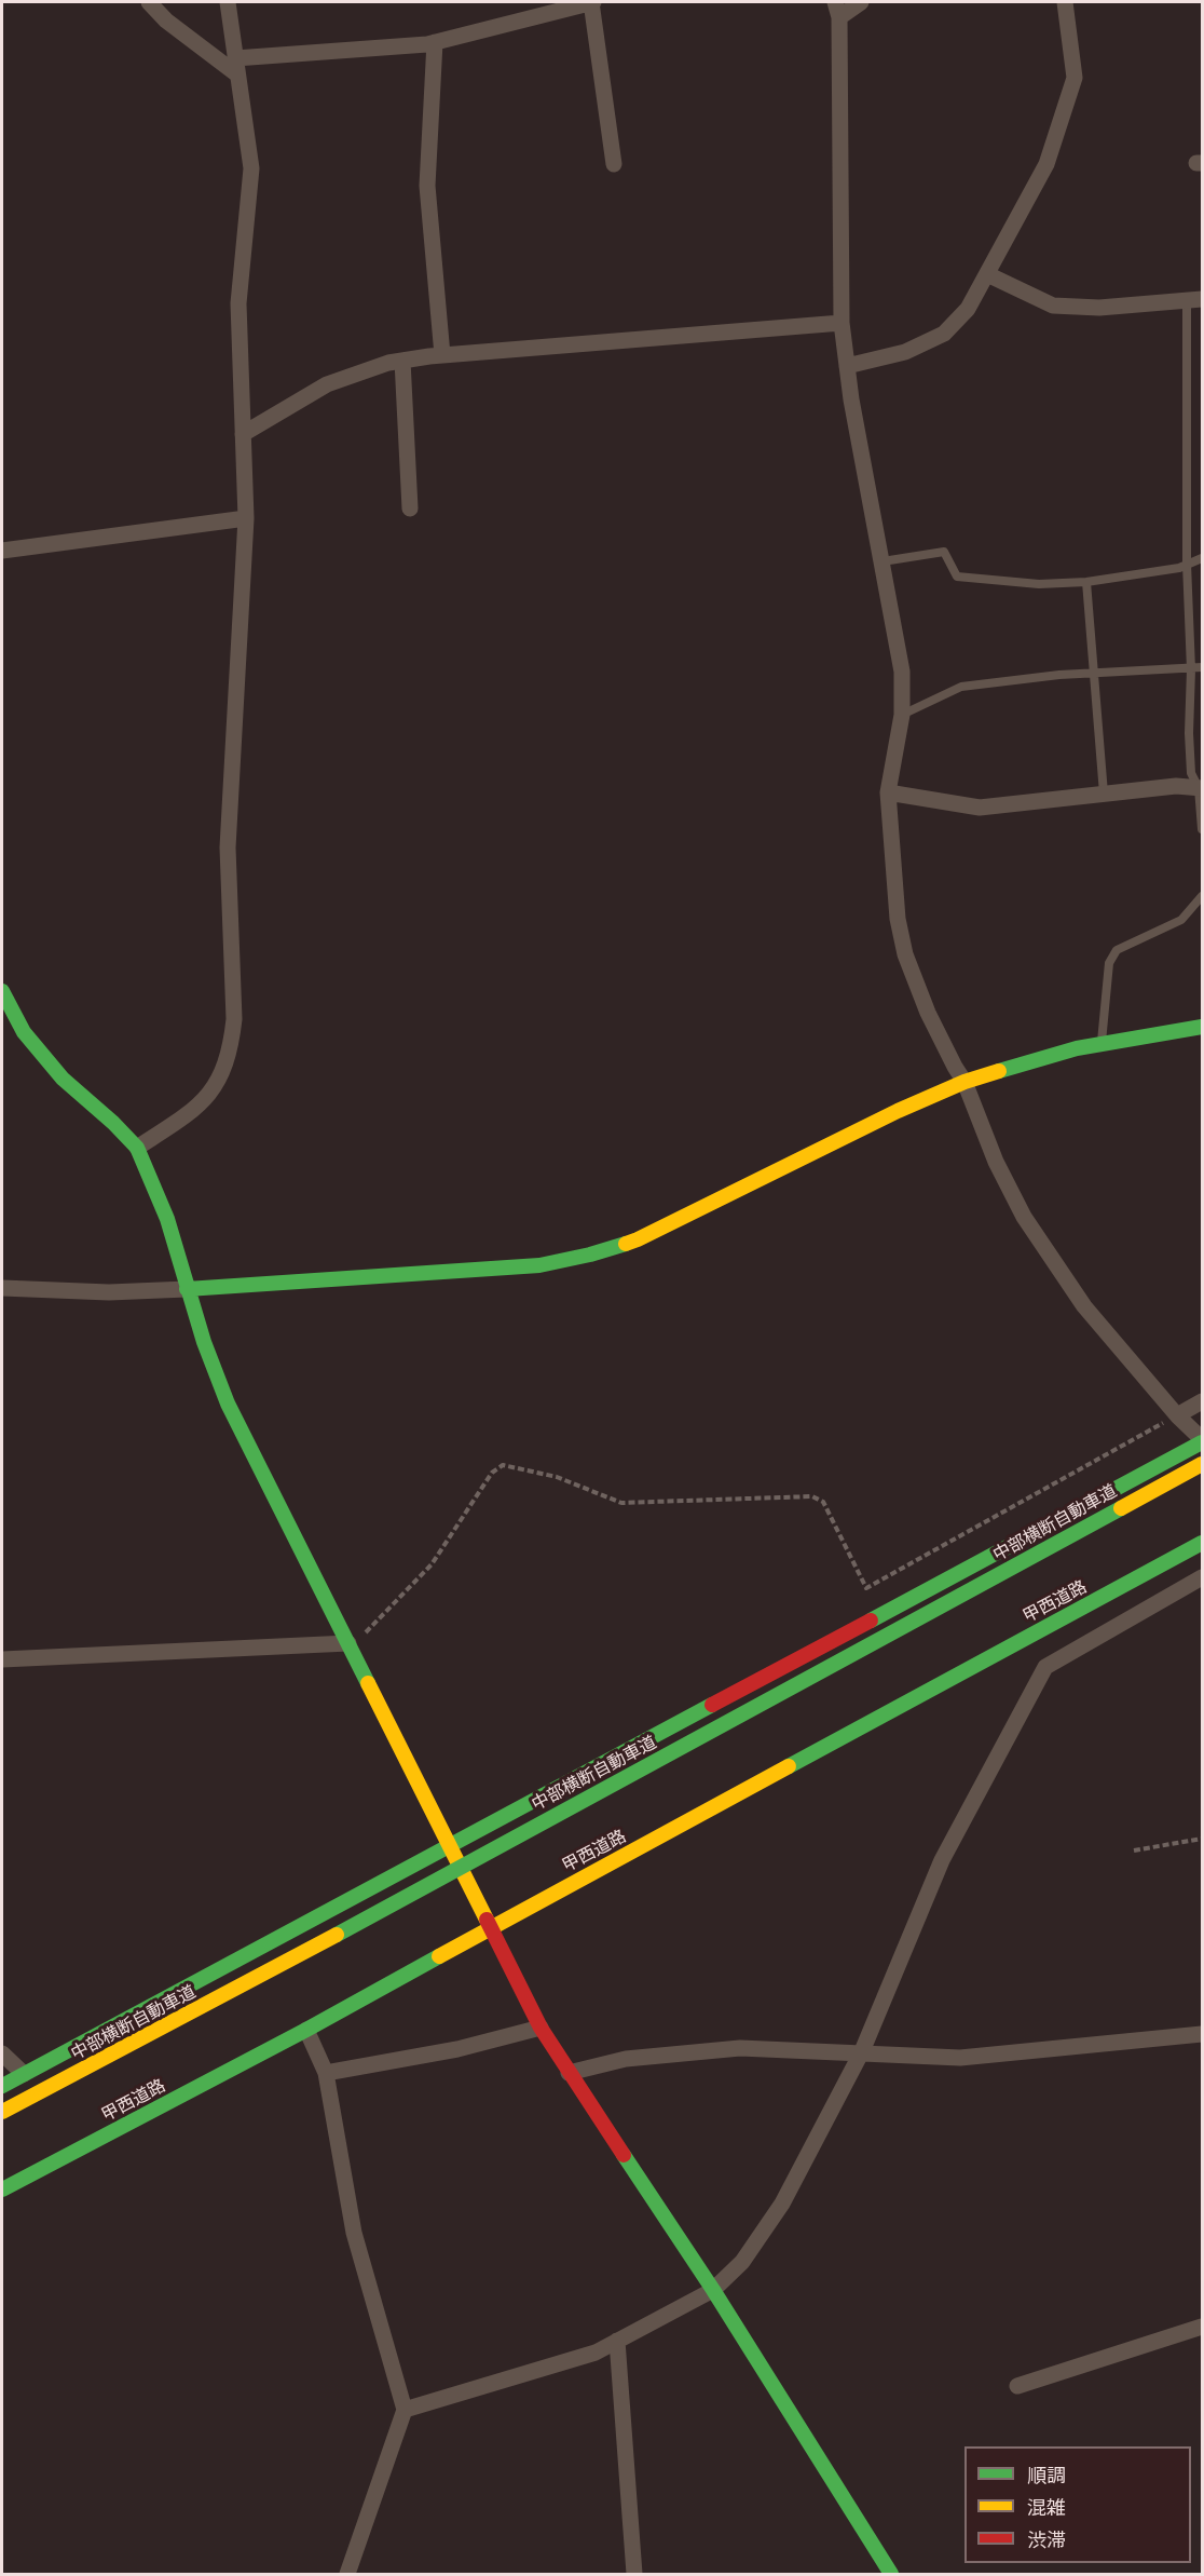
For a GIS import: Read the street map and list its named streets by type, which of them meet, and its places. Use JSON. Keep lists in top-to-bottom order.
{
  "streets": {
    "main road": ["中部横断自動車道", "甲西道路"]
  },
  "legend": ["順調", "混雑", "渋滞"]
}
